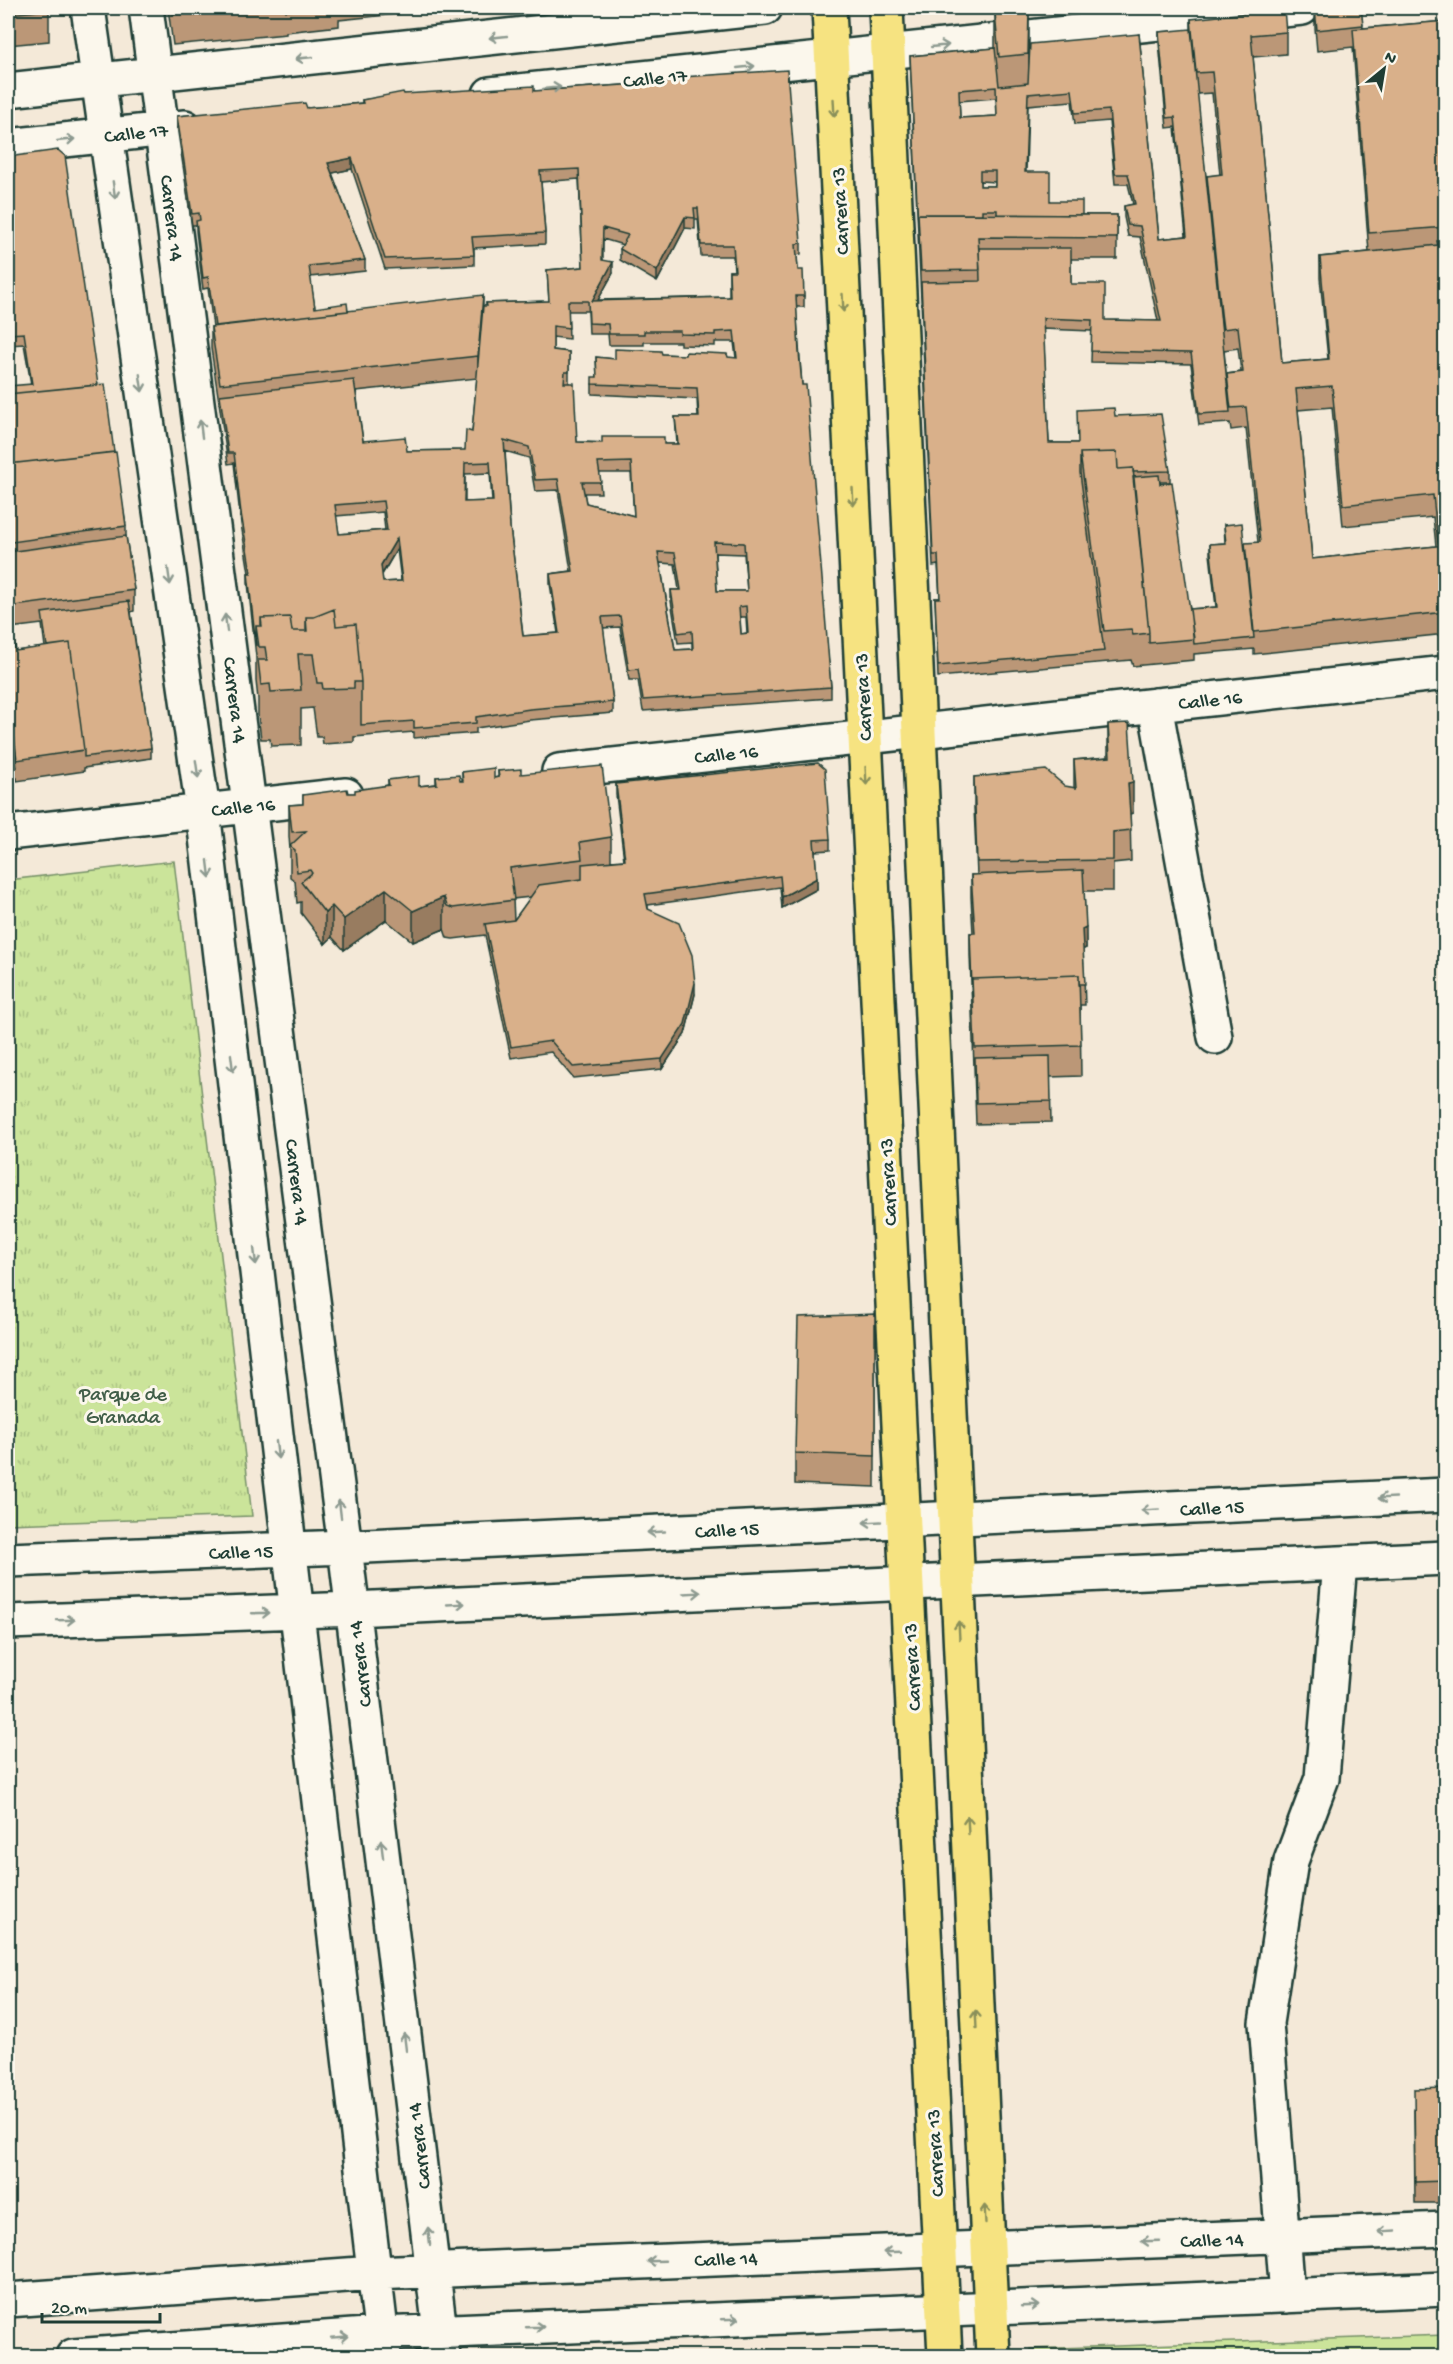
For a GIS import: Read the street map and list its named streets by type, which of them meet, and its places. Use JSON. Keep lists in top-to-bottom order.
{
  "streets": {
    "main road": ["Carrera 13"],
    "street": [
      "Calle 17",
      "Carrera 14",
      "Calle 16",
      "Calle 15",
      "Calle 14"
    ]
  },
  "crossings": [
    ["Calle 17", "Carrera 13"],
    ["Calle 17", "Carrera 14"],
    ["Carrera 13", "Calle 16"],
    ["Carrera 13", "Calle 15"],
    ["Carrera 13", "Calle 14"],
    ["Carrera 14", "Calle 16"],
    ["Carrera 14", "Calle 15"],
    ["Carrera 14", "Calle 14"]
  ],
  "parks": ["Parque de Granada"],
  "scale_bar": "20 m",
  "north": "top right"
}
